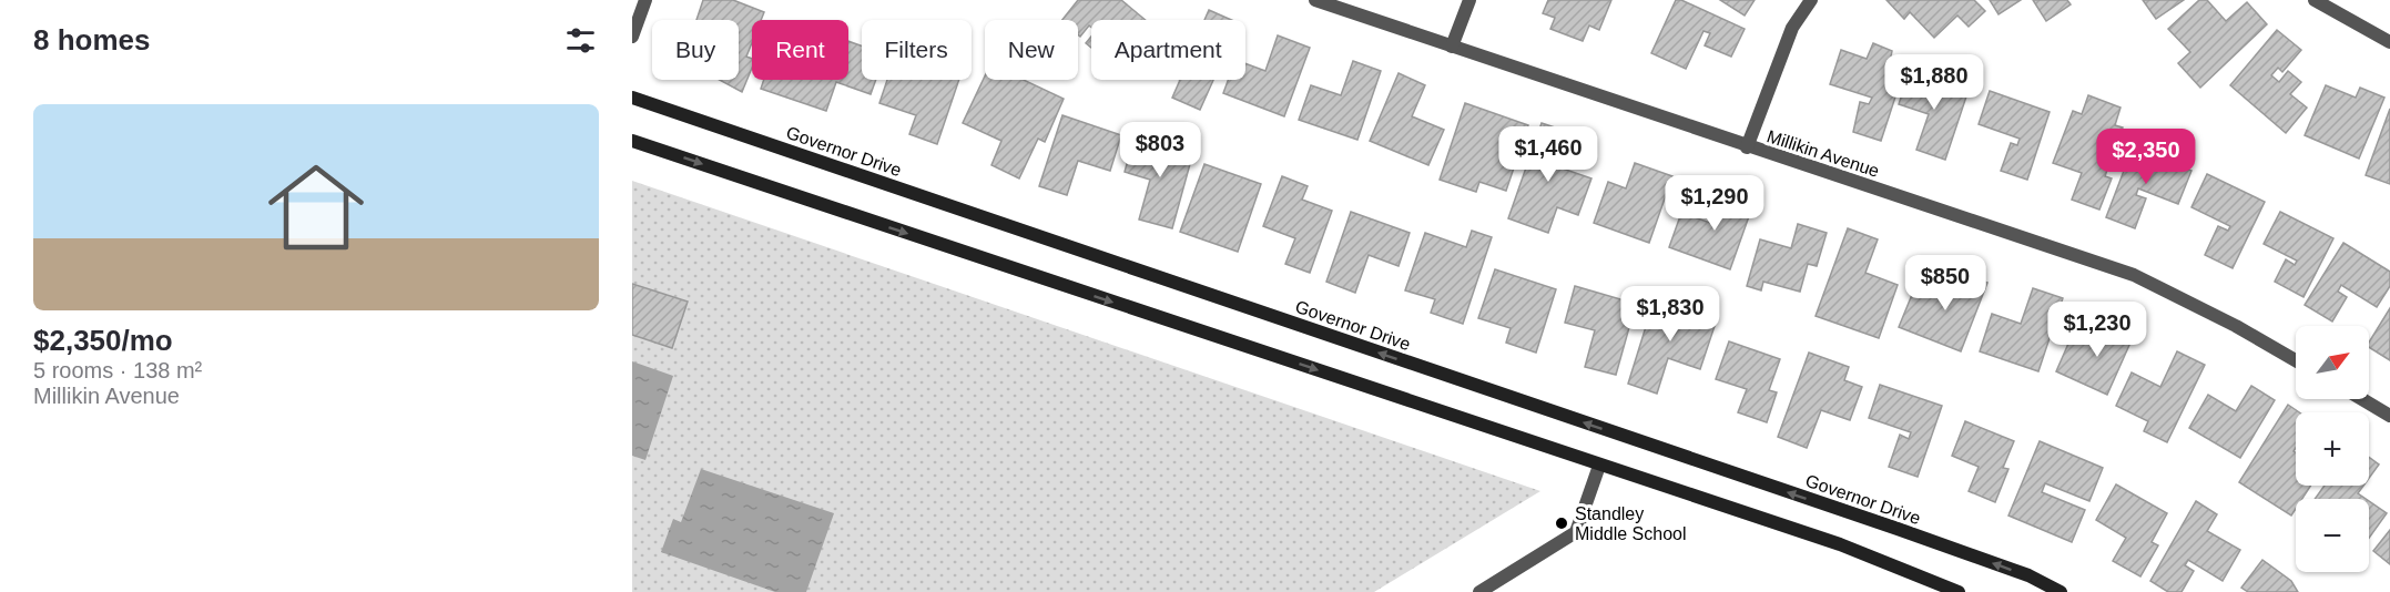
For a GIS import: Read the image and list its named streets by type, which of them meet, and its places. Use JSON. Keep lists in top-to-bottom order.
{
  "streets": {
    "main road": ["Governor Drive"],
    "street": ["Millikin Avenue"]
  },
  "places": ["Standley Middle School"],
  "north": "top right",
  "page": {
    "heading": "8 homes",
    "chip": [
      "Buy",
      "Rent",
      "Filters",
      "New",
      "Apartment"
    ],
    "price": [
      "$1,880",
      "$803",
      "$1,460",
      "$2,350",
      "$1,290",
      "$850",
      "$1,830",
      "$1,230"
    ],
    "list": [
      {
        "name": "$2,350/mo",
        "note": "5 rooms · 138 m² · Millikin Avenue"
      }
    ],
    "map_buttons": ["+", "−"]
  }
}
